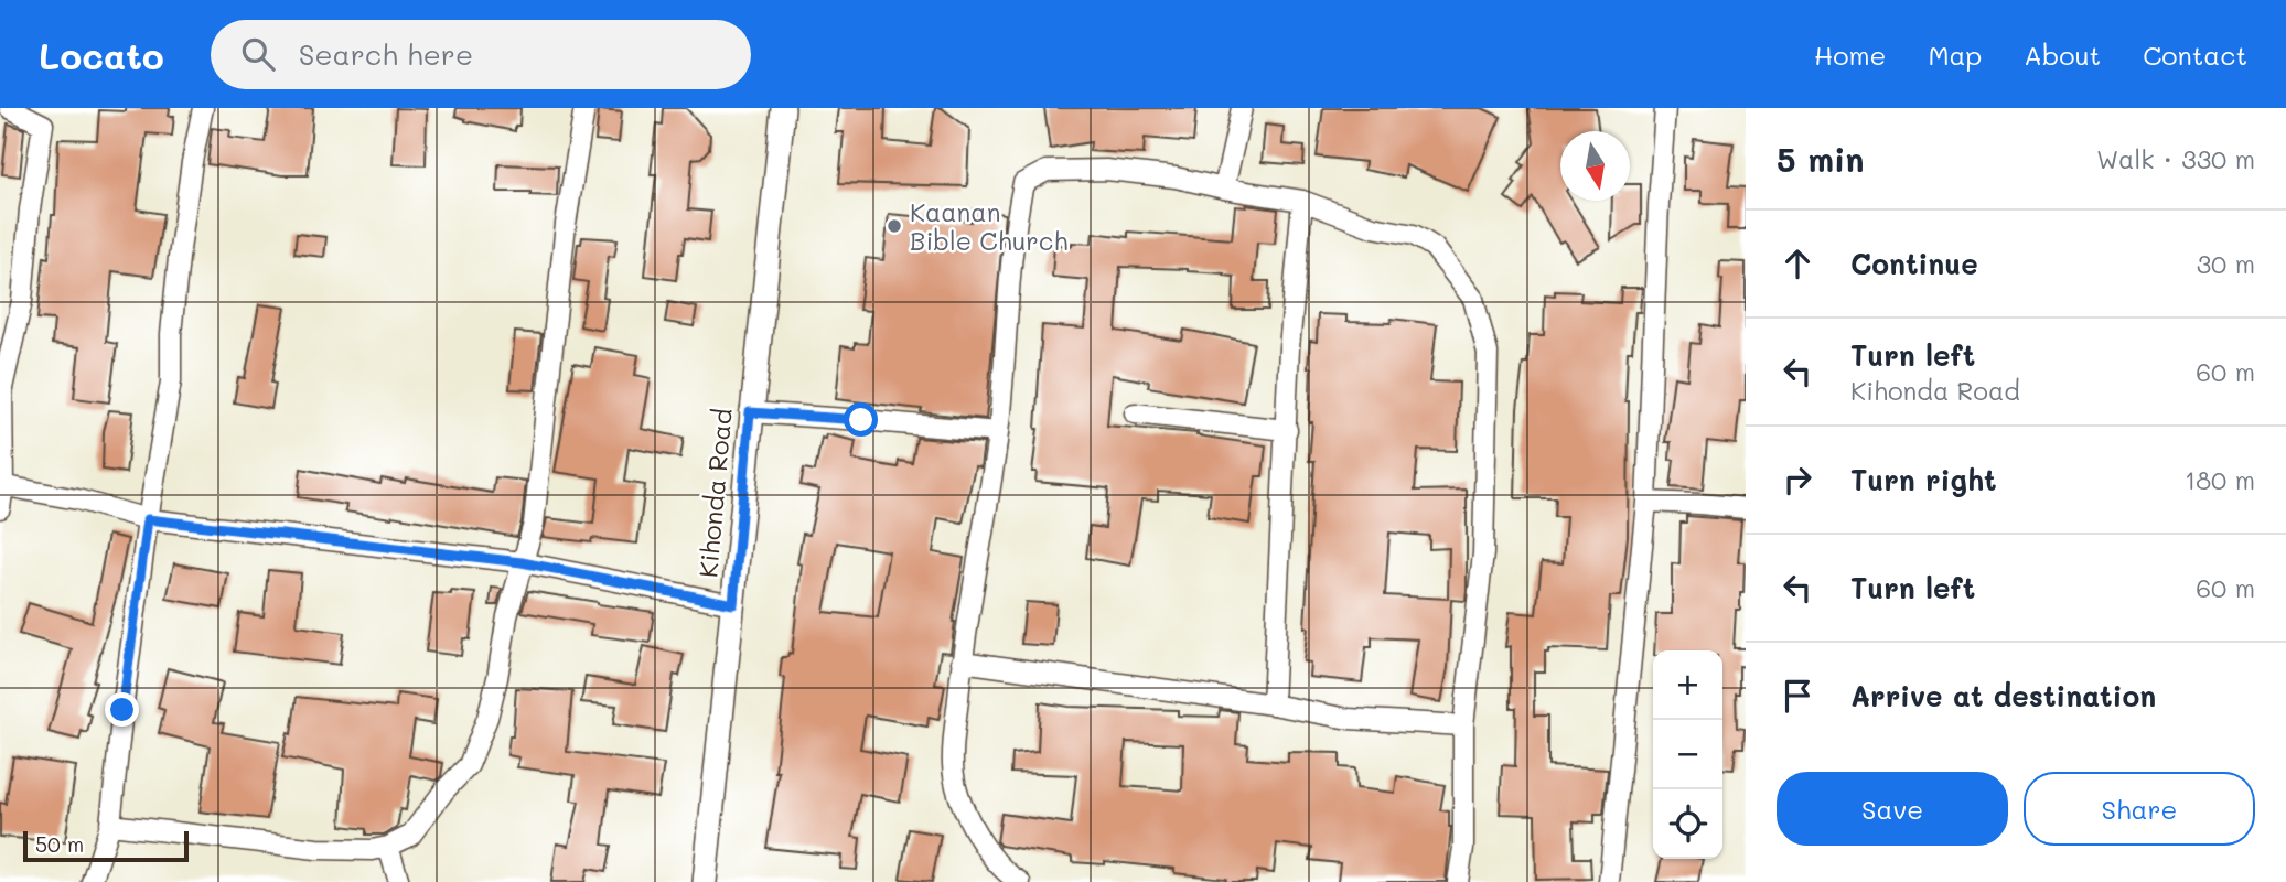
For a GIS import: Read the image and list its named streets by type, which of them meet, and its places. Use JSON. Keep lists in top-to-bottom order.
{
  "streets": {
    "street": ["Kihonda Road"]
  },
  "places": ["Kaanan Bible Church"],
  "scale_bar": "50 m",
  "north": "bottom",
  "page": {
    "header": "Locato",
    "search": "Search here",
    "nav": [
      "Home",
      "Map",
      "About",
      "Contact"
    ],
    "heading": ["5 min", "Walk · 330 m"],
    "list": [
      ["Continue", "30 m"],
      ["Turn left", "Kihonda Road", "60 m"],
      ["Turn right", "180 m"],
      ["Turn left", "60 m"],
      "Arrive at destination"
    ],
    "map_buttons": ["+", "−"],
    "buttons": ["Save", "Share"],
    "scale": "50 m"
  }
}
